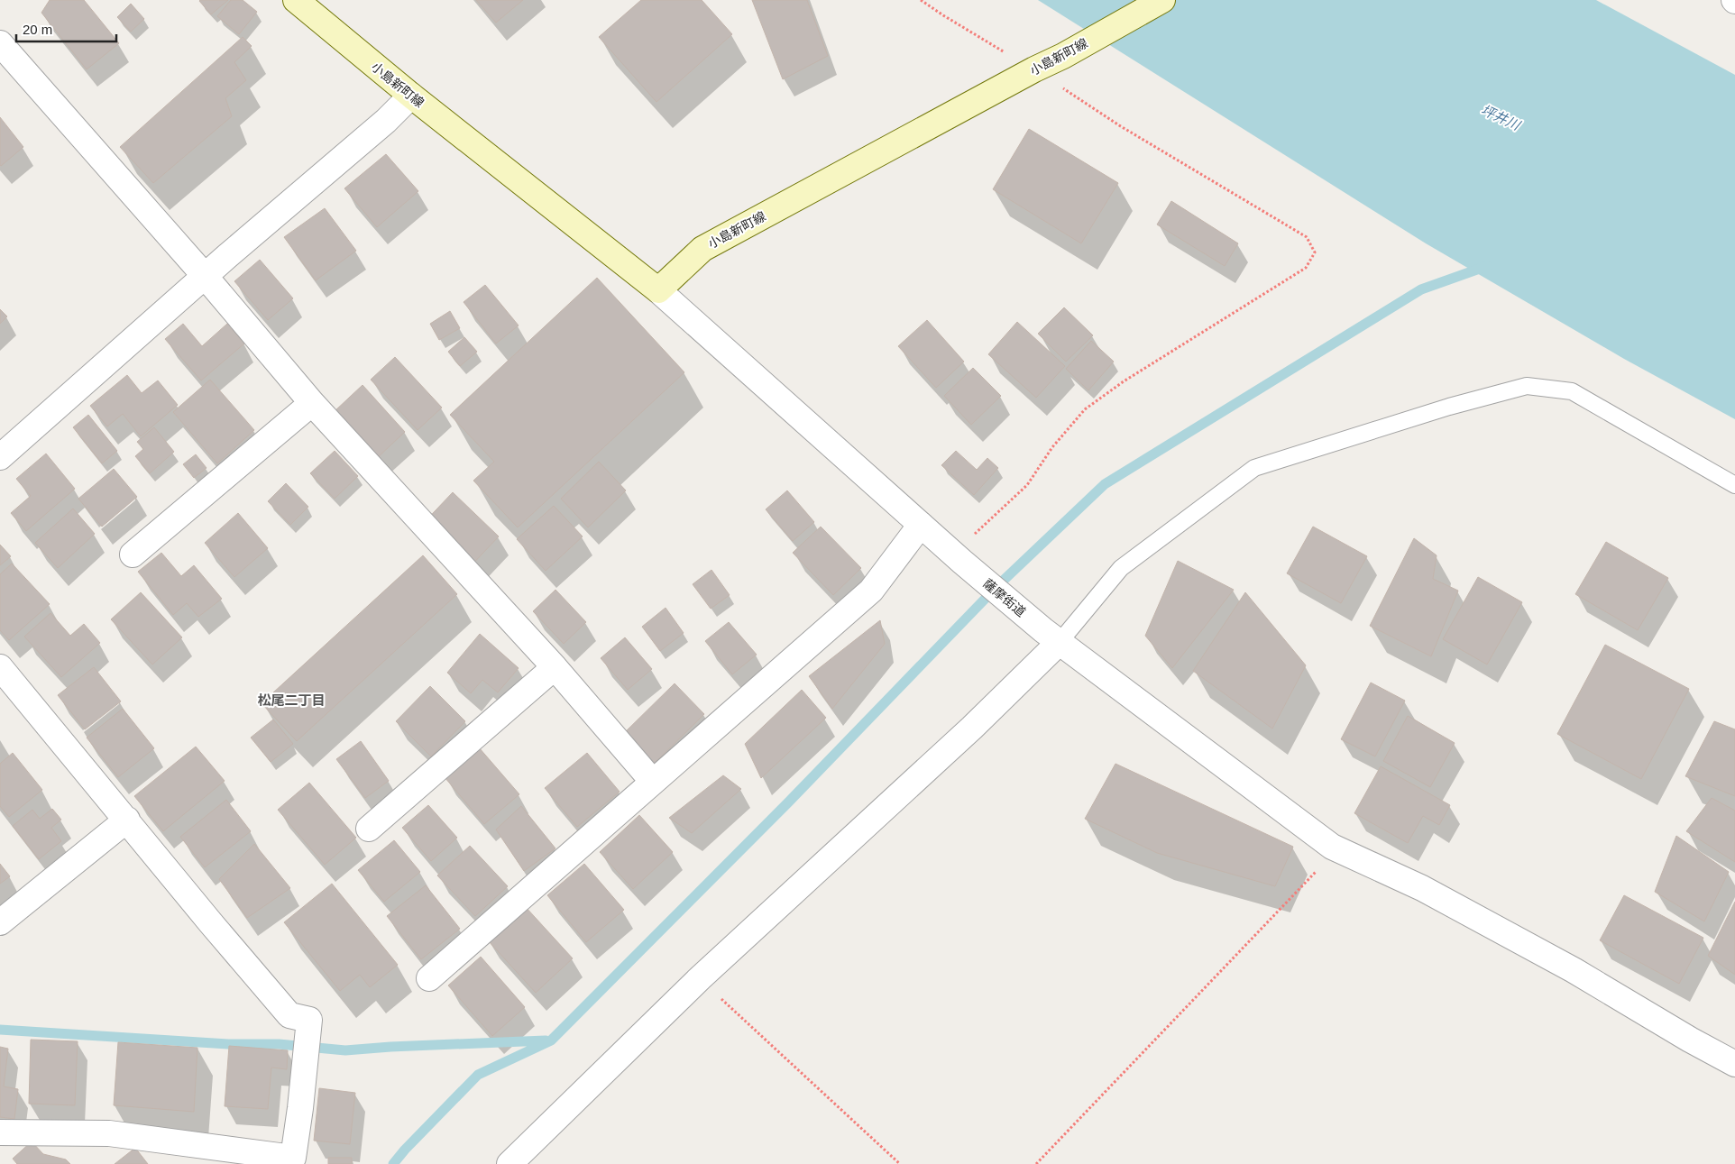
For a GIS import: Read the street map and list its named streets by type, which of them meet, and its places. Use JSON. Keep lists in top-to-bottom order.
{
  "streets": {
    "main road": ["小島新町線"],
    "street": ["薩摩街道"]
  },
  "crossings": [
    ["小島新町線", "薩摩街道"]
  ],
  "districts": ["松尾二丁目"],
  "water": ["坪井川"],
  "scale_bar": "20 m"
}
